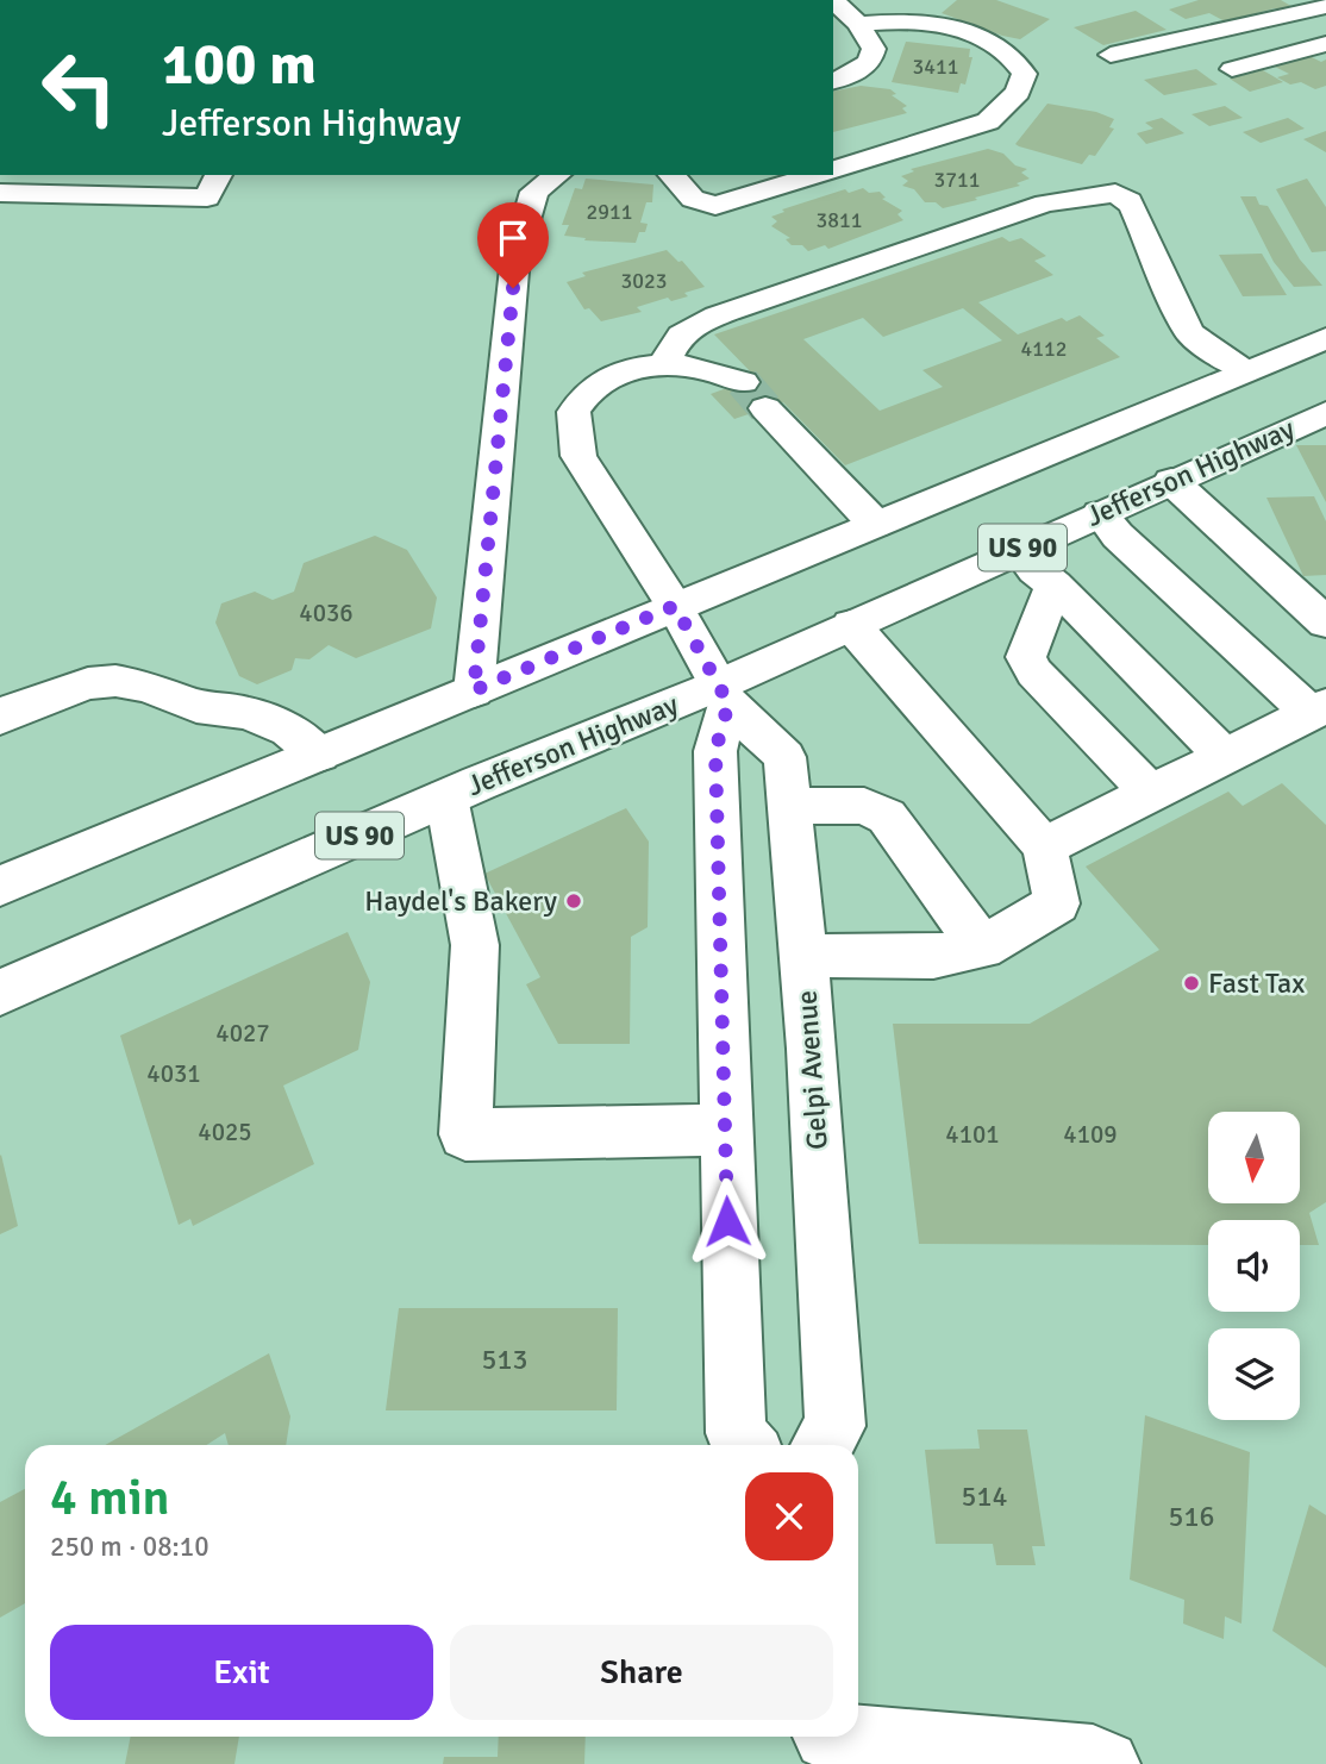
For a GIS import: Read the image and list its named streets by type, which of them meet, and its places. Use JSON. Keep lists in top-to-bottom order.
{
  "streets": {
    "street": ["Jefferson Highway", "US 90", "Gelpi Avenue"]
  },
  "crossings": [
    ["Jefferson Highway", "Gelpi Avenue"],
    ["US 90", "Gelpi Avenue"]
  ],
  "places": ["Haydel's Bakery", "Fast Tax"],
  "house_numbers": [
    "3411",
    "3711",
    "2911",
    "3811",
    "3023",
    "4112",
    "4036",
    "4027",
    "4031",
    "4025",
    "4101",
    "4109",
    "513",
    "514",
    "516"
  ],
  "north": "bottom",
  "page": {
    "turn": ["100 m", "Jefferson Highway"],
    "heading": ["4 min", "250 m · 08:10"],
    "buttons": ["Exit", "Share"]
  }
}
